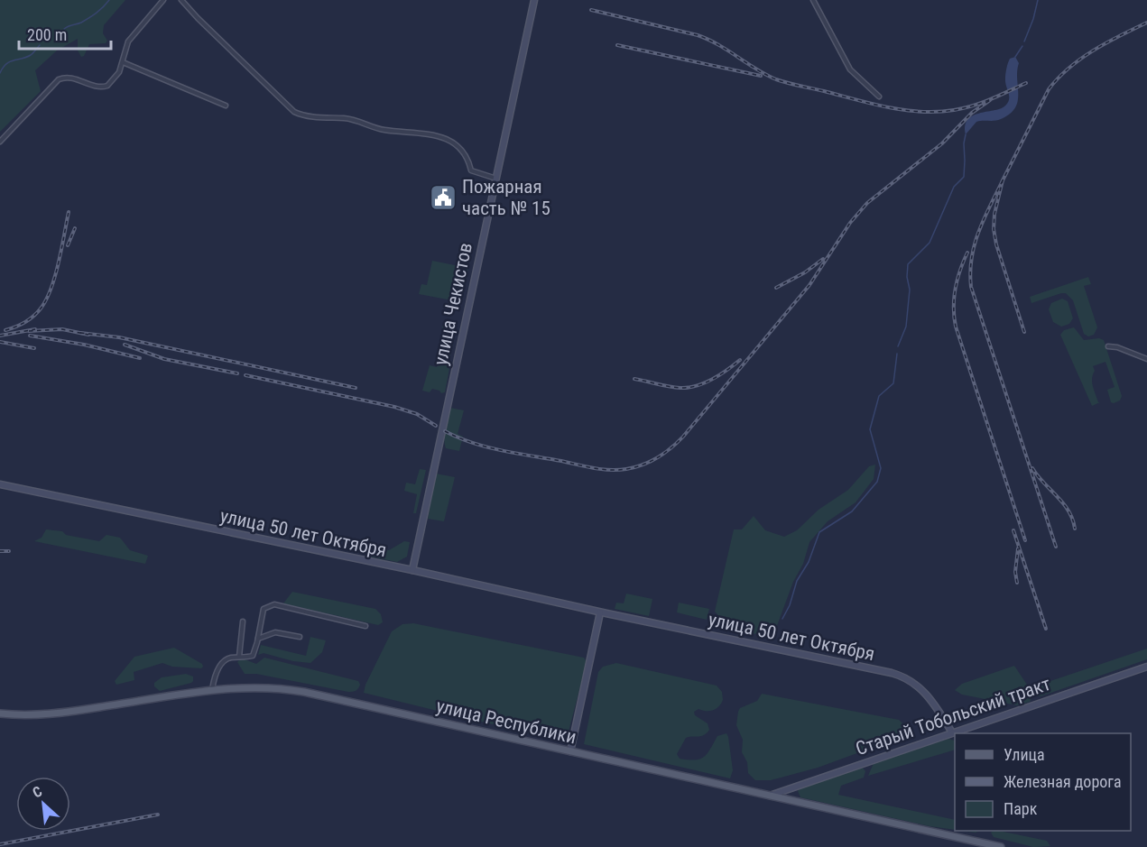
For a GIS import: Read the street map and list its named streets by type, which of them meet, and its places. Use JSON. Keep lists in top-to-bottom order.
{
  "streets": {
    "main road": [
      "улица Чекистов",
      "улица 50 лет Октября",
      "Старый Тобольский тракт",
      "улица Республики"
    ]
  },
  "crossings": [
    ["улица Чекистов", "улица 50 лет Октября"],
    ["улица 50 лет Октября", "Старый Тобольский тракт"],
    ["Старый Тобольский тракт", "улица Республики"]
  ],
  "places": {
    "public building": ["Пожарная часть № 15"]
  },
  "legend": ["Улица", "Железная дорога", "Парк"],
  "scale_bar": "200 m",
  "north": "top left"
}
